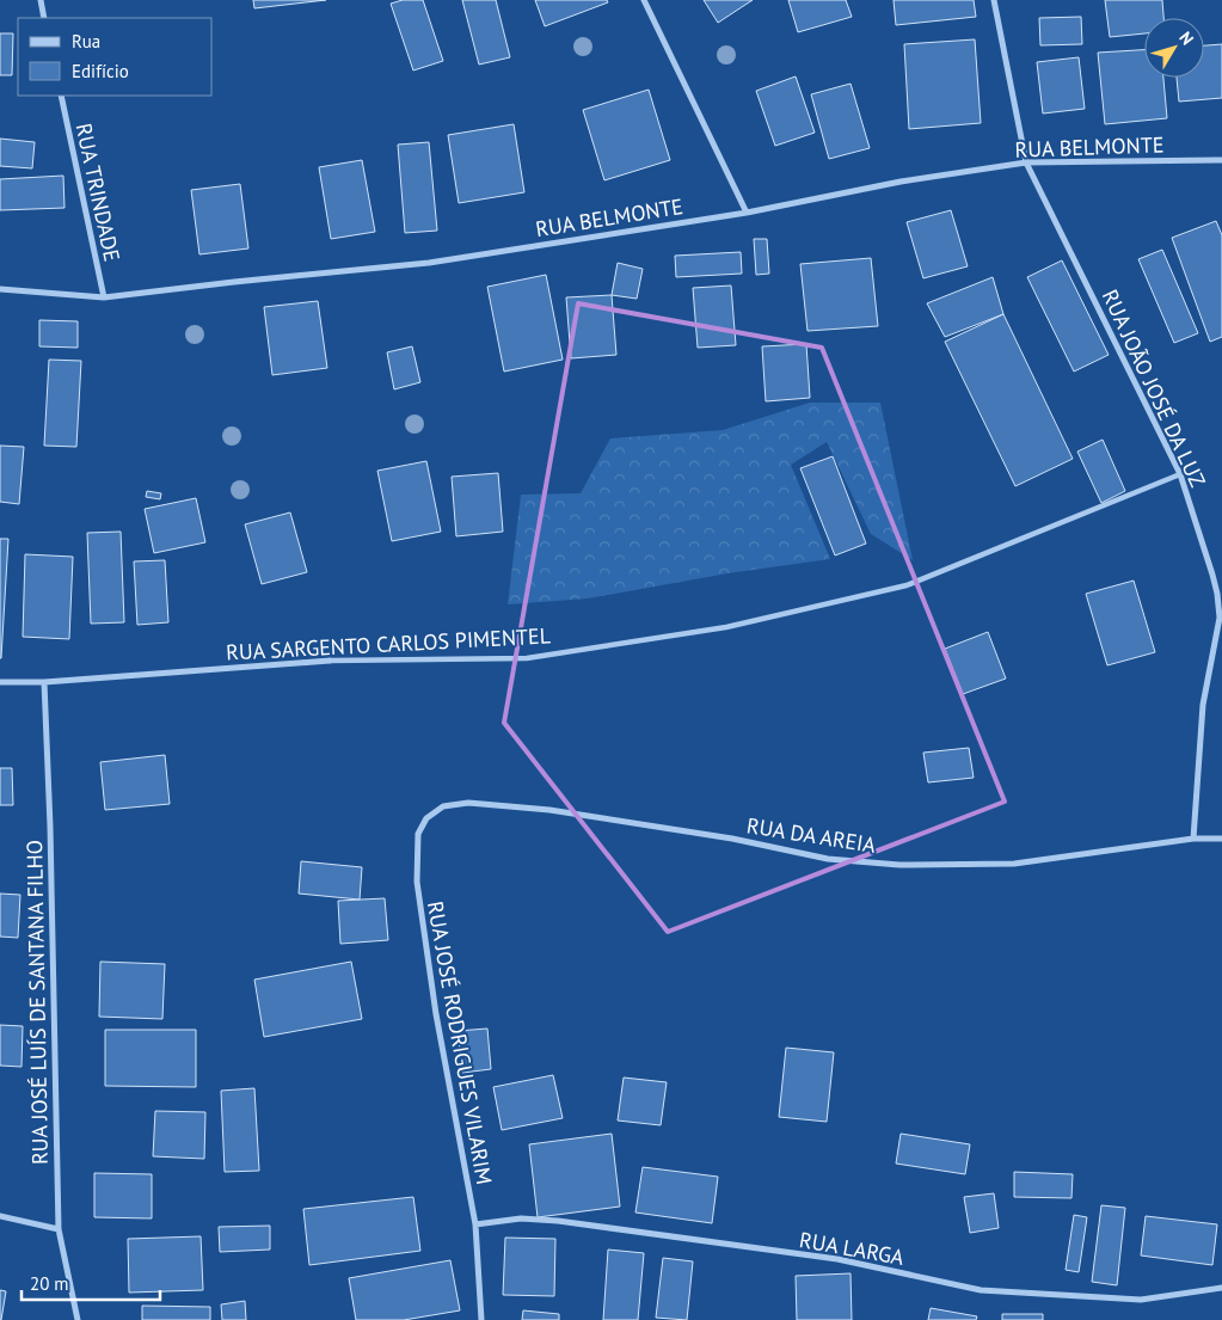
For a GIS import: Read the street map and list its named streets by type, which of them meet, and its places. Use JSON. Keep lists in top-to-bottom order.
{
  "streets": {
    "street": [
      "RUA BELMONTE",
      "RUA TRINDADE",
      "RUA JOÃO JOSÉ DA LUZ",
      "RUA SARGENTO CARLOS PIMENTEL",
      "RUA DA AREIA",
      "RUA JOSÉ LUÍS DE SANTANA FILHO",
      "RUA JOSÉ RODRIGUES VILARIM",
      "RUA LARGA"
    ]
  },
  "crossings": [
    ["RUA BELMONTE", "RUA TRINDADE"],
    ["RUA BELMONTE", "RUA JOÃO JOSÉ DA LUZ"],
    ["RUA JOÃO JOSÉ DA LUZ", "RUA SARGENTO CARLOS PIMENTEL"],
    ["RUA JOÃO JOSÉ DA LUZ", "RUA DA AREIA"],
    ["RUA SARGENTO CARLOS PIMENTEL", "RUA JOSÉ LUÍS DE SANTANA FILHO"],
    ["RUA DA AREIA", "RUA JOSÉ RODRIGUES VILARIM"],
    ["RUA JOSÉ RODRIGUES VILARIM", "RUA LARGA"]
  ],
  "legend": ["Rua", "Edifício"],
  "scale_bar": "20 m",
  "north": "top right"
}
